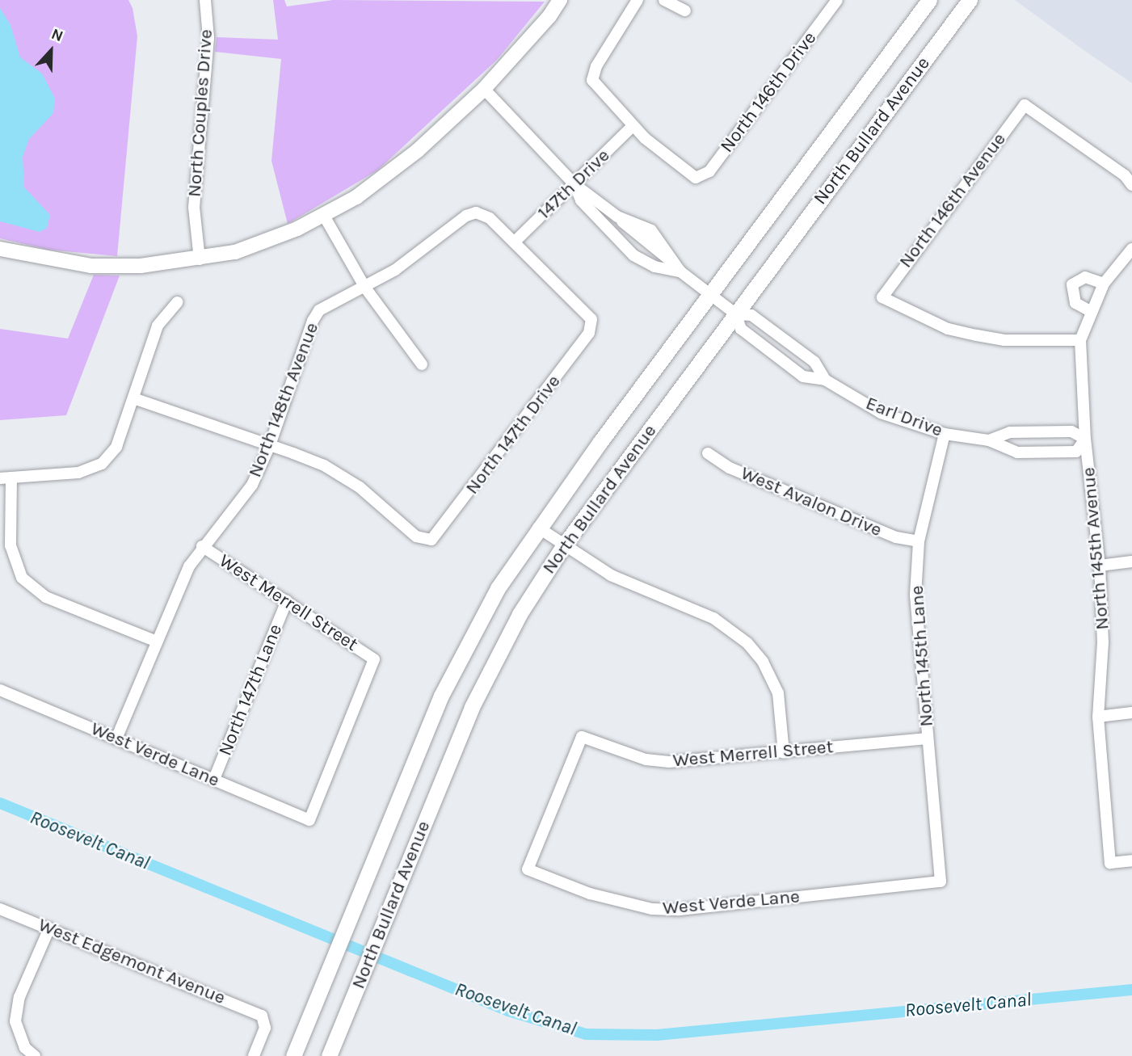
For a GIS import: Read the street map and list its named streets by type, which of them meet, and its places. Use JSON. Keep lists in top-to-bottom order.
{
  "streets": {
    "main road": ["North Bullard Avenue"],
    "street": [
      "North 146th Drive",
      "North Couples Drive",
      "147th Drive",
      "North 146th Avenue",
      "North 148th Avenue",
      "Earl Drive",
      "North 147th Drive",
      "West Avalon Drive",
      "North 145th Avenue",
      "West Merrell Street",
      "North 145th Lane",
      "North 147th Lane",
      "West Verde Lane",
      "West Edgemont Avenue"
    ]
  },
  "crossings": [
    ["North 146th Drive", "147th Drive"],
    ["North Bullard Avenue", "Earl Drive"],
    ["147th Drive", "North 148th Avenue"],
    ["147th Drive", "North 147th Drive"],
    ["North 146th Avenue", "North 145th Avenue"],
    ["North 148th Avenue", "North 147th Drive"],
    ["North 148th Avenue", "West Merrell Street"],
    ["North 148th Avenue", "West Verde Lane"],
    ["Earl Drive", "North 145th Avenue"],
    ["Earl Drive", "North 145th Lane"],
    ["West Avalon Drive", "North 145th Lane"],
    ["West Merrell Street", "North 145th Lane"],
    ["West Merrell Street", "North 147th Lane"],
    ["West Merrell Street", "West Verde Lane"],
    ["North 145th Lane", "West Verde Lane"],
    ["North 147th Lane", "West Verde Lane"]
  ],
  "water": ["Roosevelt Canal"],
  "north": "top"
}
